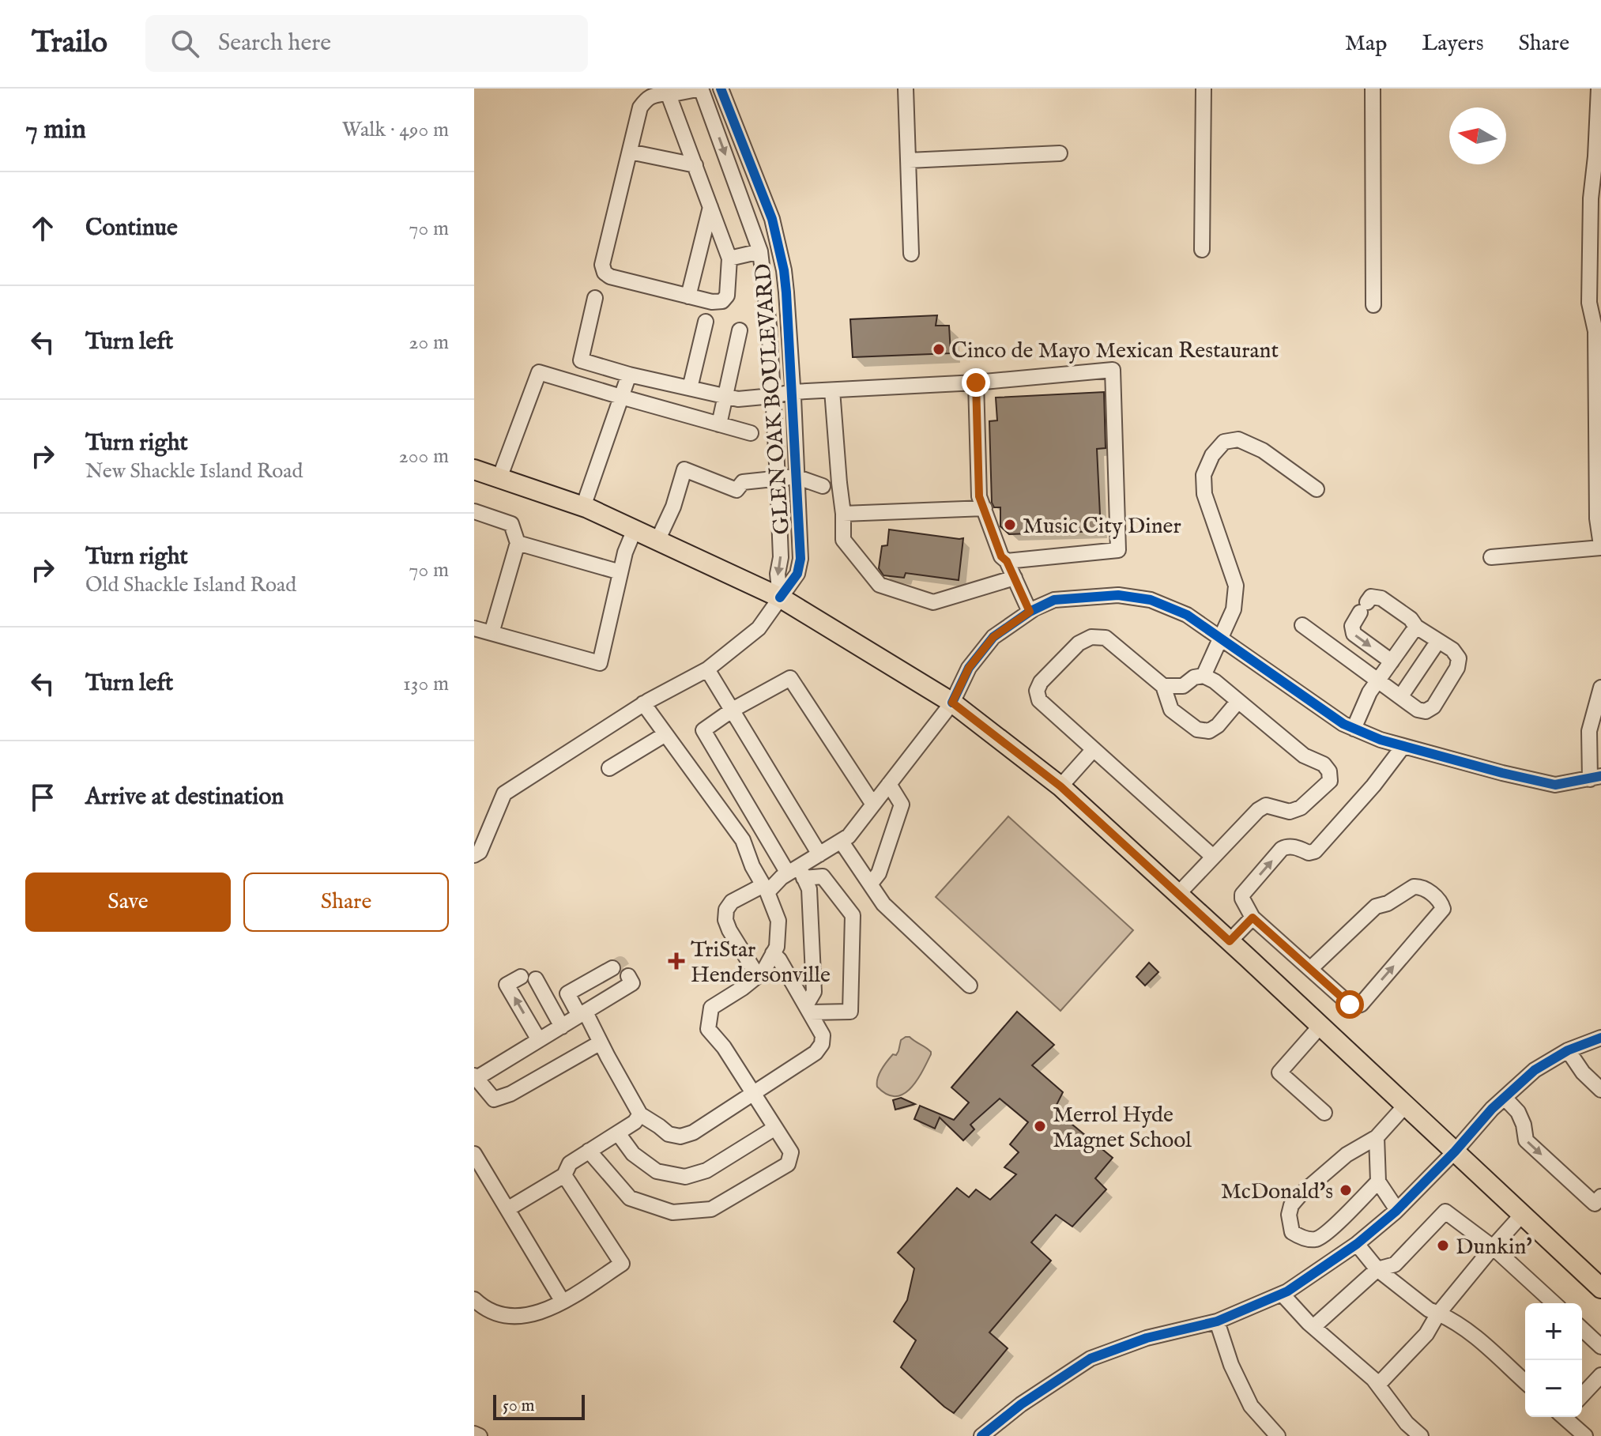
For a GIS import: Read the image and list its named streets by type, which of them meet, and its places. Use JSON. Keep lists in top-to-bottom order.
{
  "streets": {
    "street": ["GLEN OAK BOULEVARD"]
  },
  "places": {
    "other": [
      "Cinco de Mayo Mexican Restaurant",
      "Music City Diner",
      "Merrol Hyde Magnet School",
      "McDonald's",
      "Dunkin'"
    ],
    "health": ["TriStar Hendersonville"]
  },
  "scale_bar": "50 m",
  "north": "left",
  "page": {
    "header": "Trailo",
    "search": "Search here",
    "nav": ["Map", "Layers", "Share"],
    "heading": ["7 min", "Walk · 490 m"],
    "list": [
      ["Continue", "70 m"],
      ["Turn left", "20 m"],
      ["Turn right", "New Shackle Island Road", "200 m"],
      ["Turn right", "Old Shackle Island Road", "70 m"],
      ["Turn left", "130 m"],
      "Arrive at destination"
    ],
    "buttons": ["Save", "Share"],
    "map_buttons": ["+", "−"],
    "scale": "50 m"
  }
}
